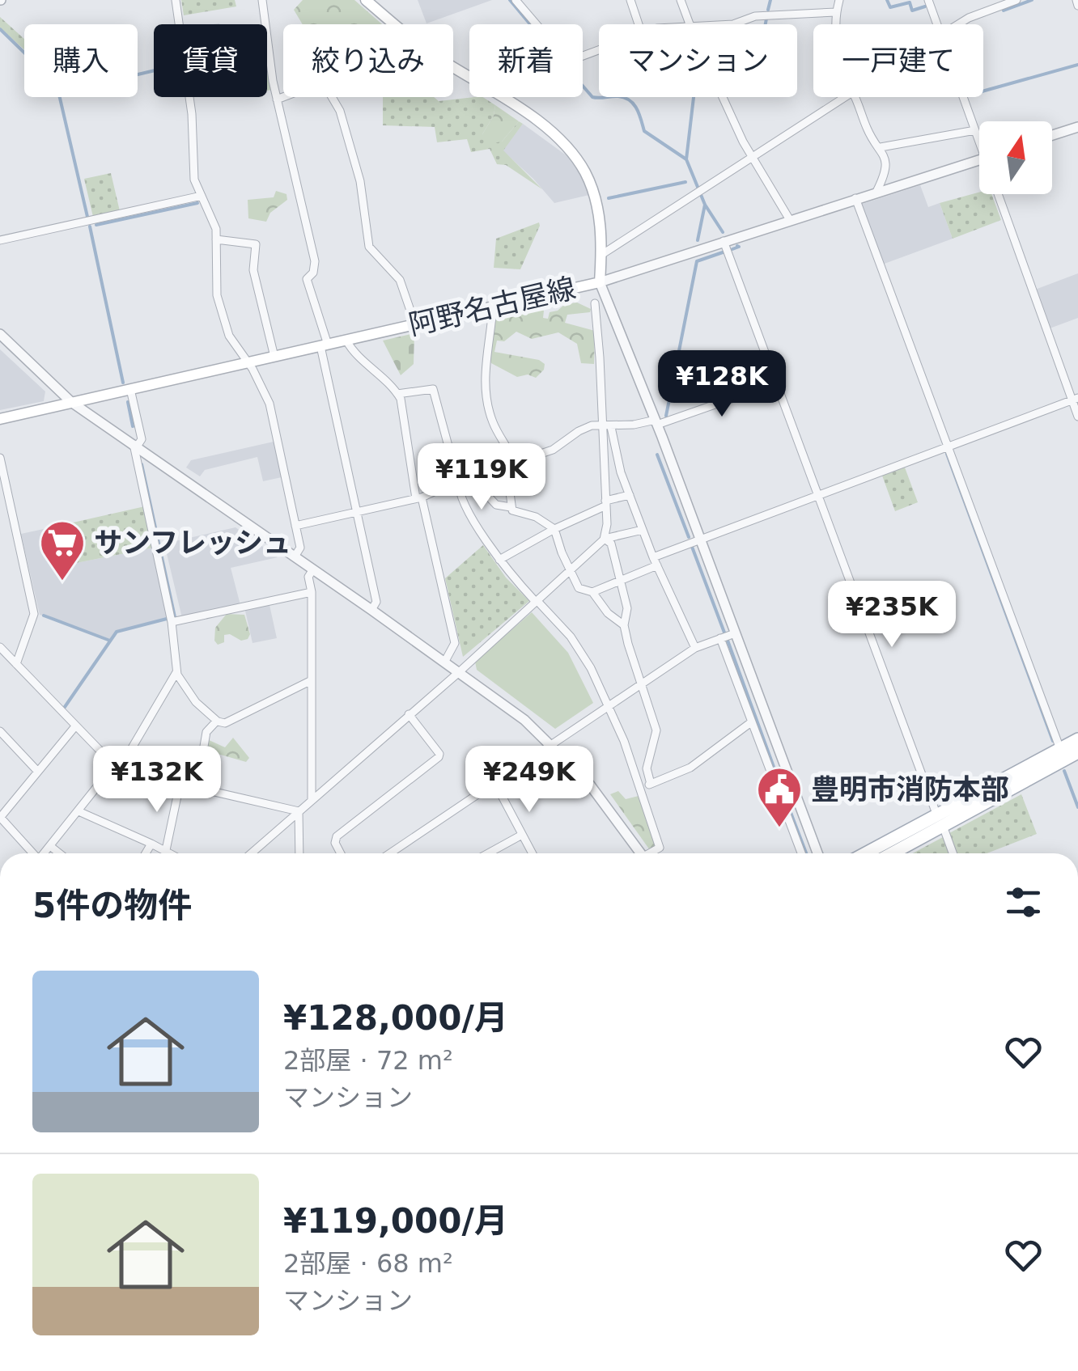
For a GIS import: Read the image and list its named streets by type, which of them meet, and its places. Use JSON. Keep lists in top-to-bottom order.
{
  "streets": {
    "main road": ["阿野名古屋線"]
  },
  "places": {
    "supermarket": ["サンフレッシュ"],
    "public building": ["豊明市消防本部"]
  },
  "north": "top",
  "page": {
    "chip": [
      "購入",
      "賃貸",
      "絞り込み",
      "新着",
      "マンション",
      "一戸建て"
    ],
    "price": [
      "¥128K",
      "¥119K",
      "¥235K",
      "¥132K",
      "¥249K"
    ],
    "heading": "5件の物件",
    "list": [
      {
        "name": "¥128,000/月",
        "note": "2部屋 · 72 m² · マンション"
      },
      {
        "name": "¥119,000/月",
        "note": "2部屋 · 68 m² · マンション"
      }
    ]
  }
}
